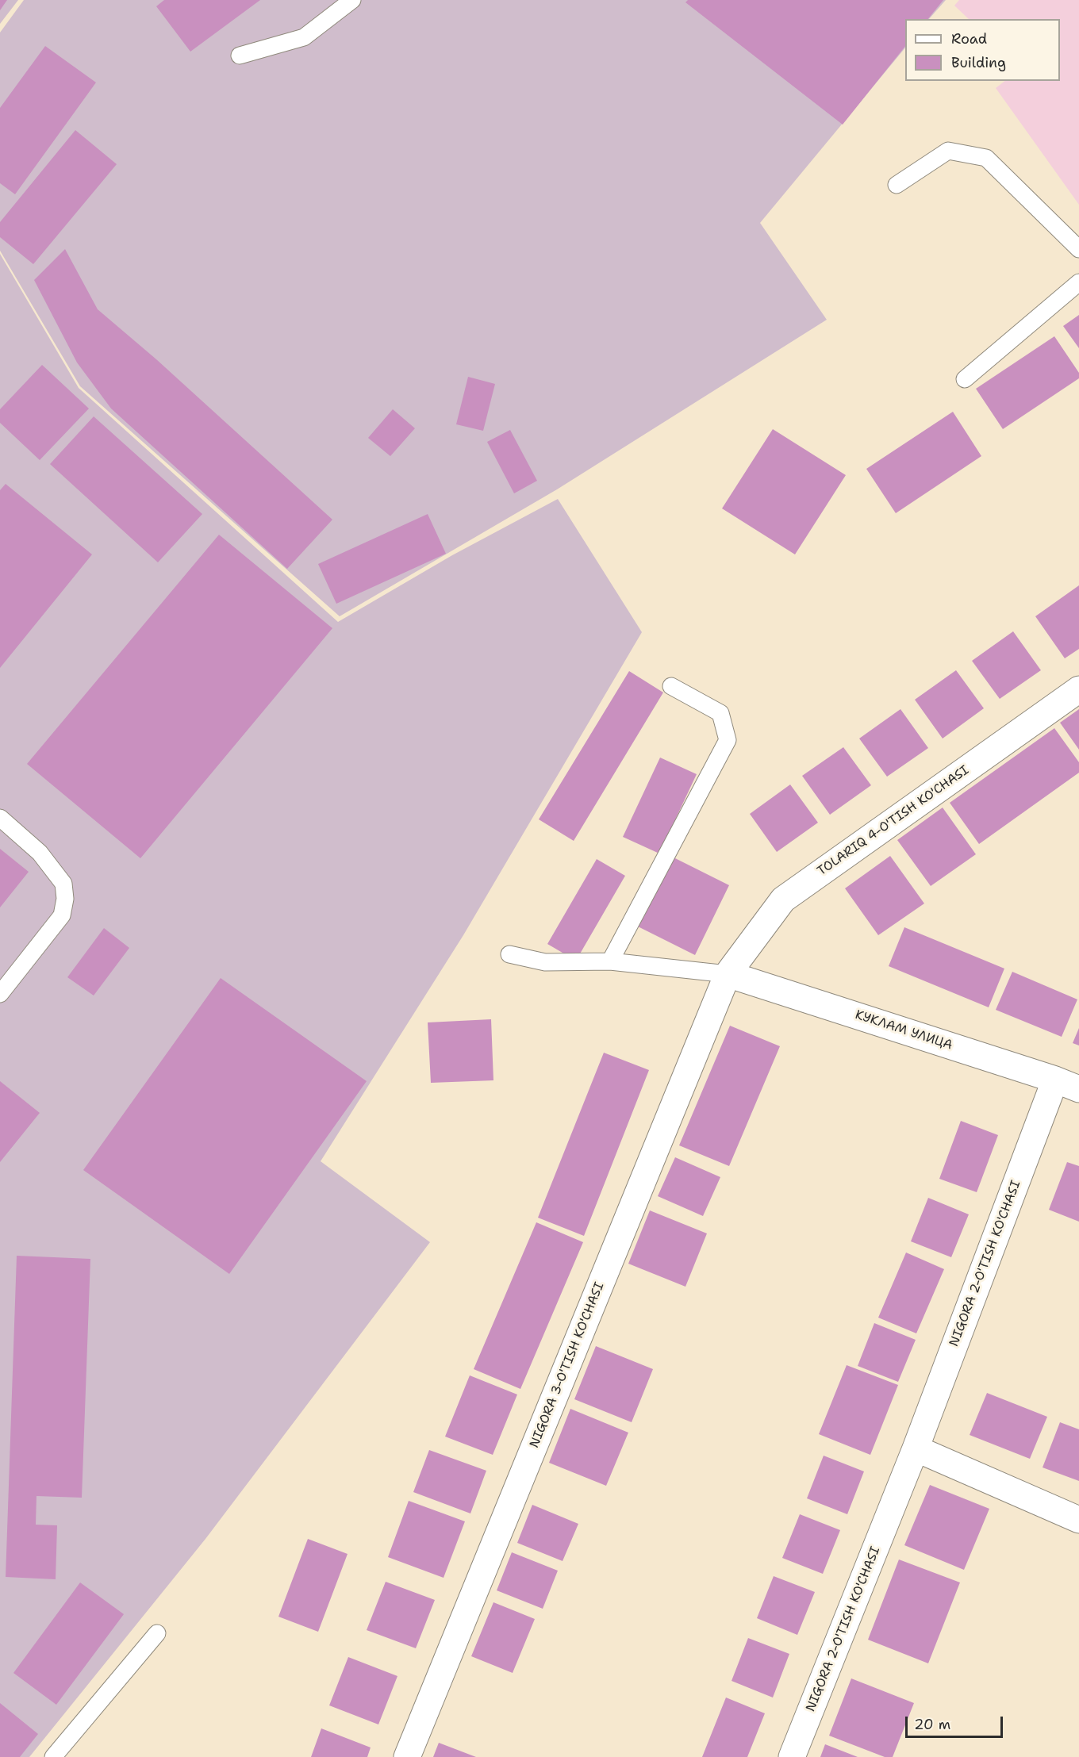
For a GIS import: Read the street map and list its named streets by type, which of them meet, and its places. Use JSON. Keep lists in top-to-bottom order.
{
  "streets": {
    "street": [
      "TOLARIQ 4-O'TISH KO'CHASI",
      "КУКЛАМ УЛИЦА",
      "NIGORA 2-O'TISH KO'CHASI",
      "NIGORA 3-O'TISH KO'CHASI"
    ]
  },
  "crossings": [
    ["TOLARIQ 4-O'TISH KO'CHASI", "КУКЛАМ УЛИЦА"],
    ["TOLARIQ 4-O'TISH KO'CHASI", "NIGORA 3-O'TISH KO'CHASI"],
    ["КУКЛАМ УЛИЦА", "NIGORA 2-O'TISH KO'CHASI"],
    ["КУКЛАМ УЛИЦА", "NIGORA 3-O'TISH KO'CHASI"]
  ],
  "legend": ["Road", "Building"],
  "scale_bar": "20 m"
}
